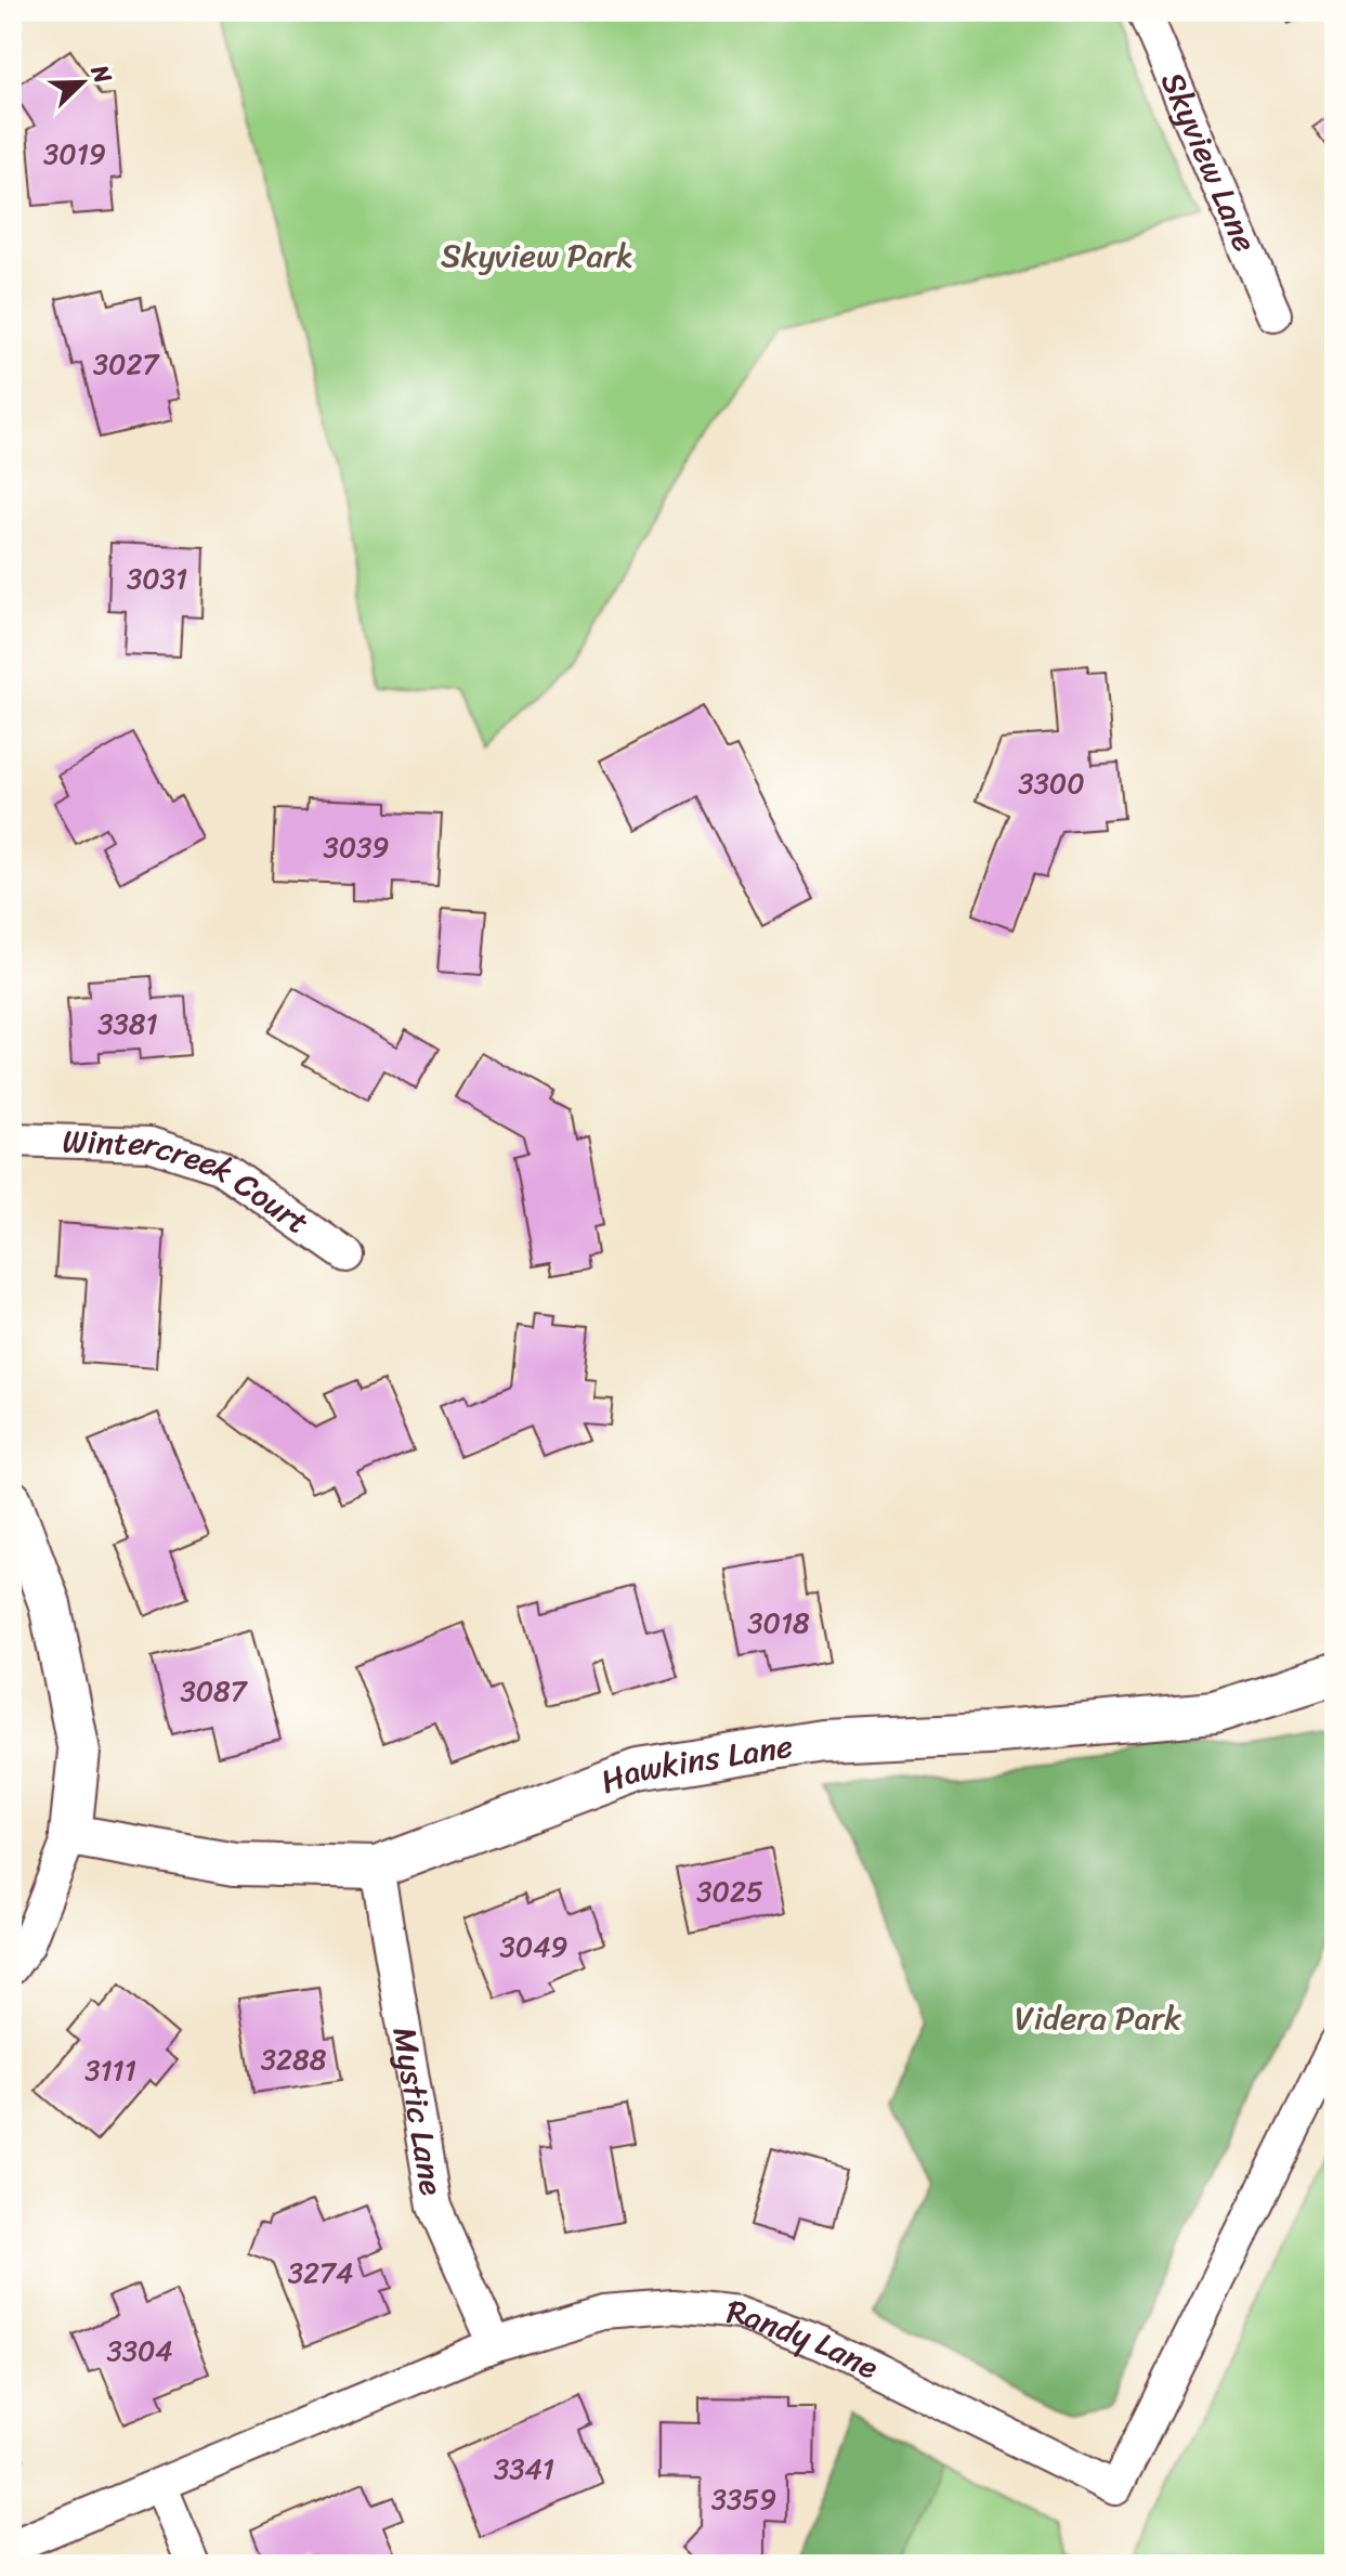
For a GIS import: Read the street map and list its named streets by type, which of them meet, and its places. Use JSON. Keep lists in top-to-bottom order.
{
  "streets": {
    "street": [
      "Skyview Lane",
      "Wintercreek Court",
      "Hawkins Lane",
      "Mystic Lane",
      "Randy Lane"
    ]
  },
  "crossings": [
    ["Hawkins Lane", "Mystic Lane"],
    ["Mystic Lane", "Randy Lane"]
  ],
  "parks": ["Skyview Park", "Videra Park"],
  "house_numbers": [
    "3019",
    "3027",
    "3031",
    "3300",
    "3039",
    "3381",
    "3018",
    "3087",
    "3025",
    "3049",
    "3288",
    "3111",
    "3274",
    "3304",
    "3341",
    "3359"
  ],
  "north": "top right"
}
